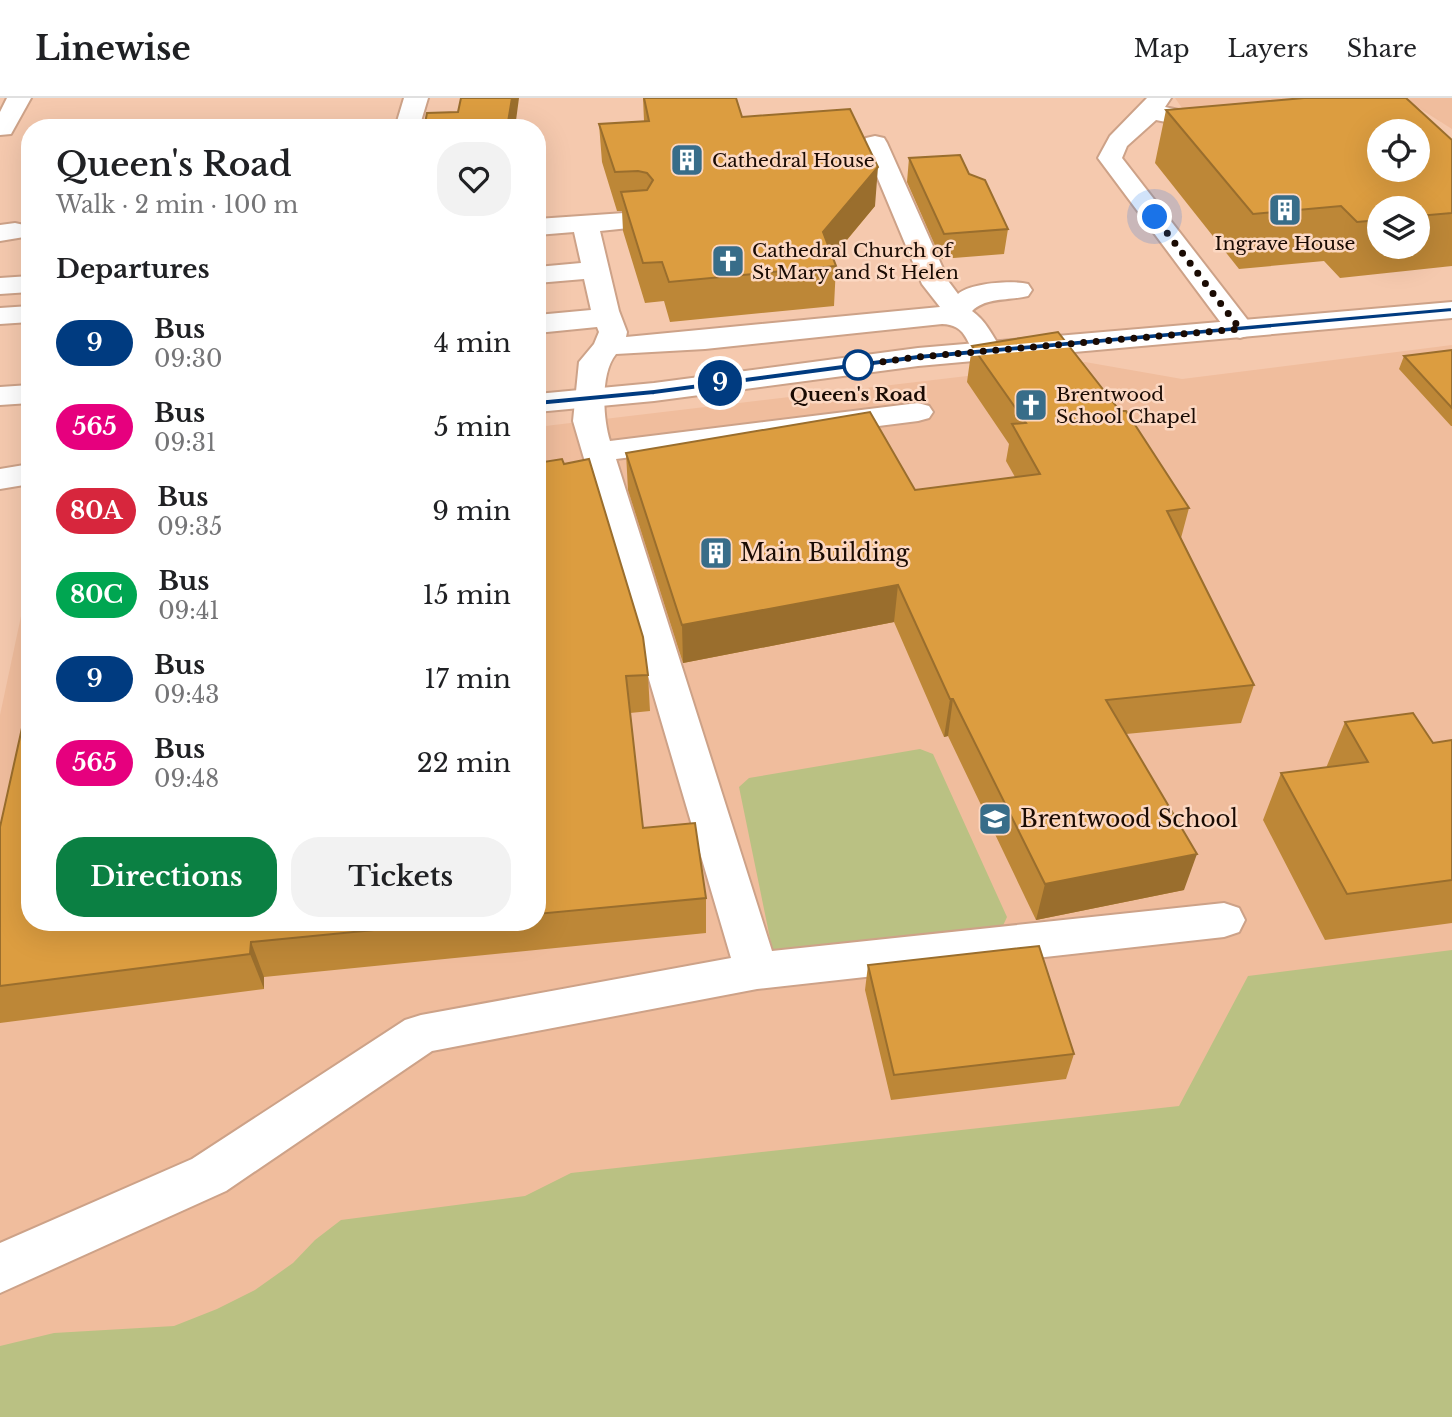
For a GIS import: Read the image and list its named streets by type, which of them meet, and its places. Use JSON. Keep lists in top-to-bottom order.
{
  "places": {
    "building": ["Cathedral House", "Ingrave House", "Main Building"],
    "church": ["Cathedral Church of St Mary and St Helen", "Brentwood School Chapel"],
    "other": ["Queen's Road"],
    "school or university": ["Brentwood School"]
  },
  "lines": ["bus line 9"],
  "page": {
    "header": "Linewise",
    "nav": ["Map", "Layers", "Share"],
    "on_map": "9",
    "heading": [
      ["Queen's Road", "Walk · 2 min · 100 m"],
      "Departures"
    ],
    "list": [
      {
        "mark": "9",
        "name": "Bus",
        "note": "09:30",
        "value": "4 min"
      },
      {
        "mark": "565",
        "name": "Bus",
        "note": "09:31",
        "value": "5 min"
      },
      {
        "mark": "80A",
        "name": "Bus",
        "note": "09:35",
        "value": "9 min"
      },
      {
        "mark": "80C",
        "name": "Bus",
        "note": "09:41",
        "value": "15 min"
      },
      {
        "mark": "9",
        "name": "Bus",
        "note": "09:43",
        "value": "17 min"
      },
      {
        "mark": "565",
        "name": "Bus",
        "note": "09:48",
        "value": "22 min"
      }
    ],
    "buttons": ["Directions", "Tickets"]
  }
}
